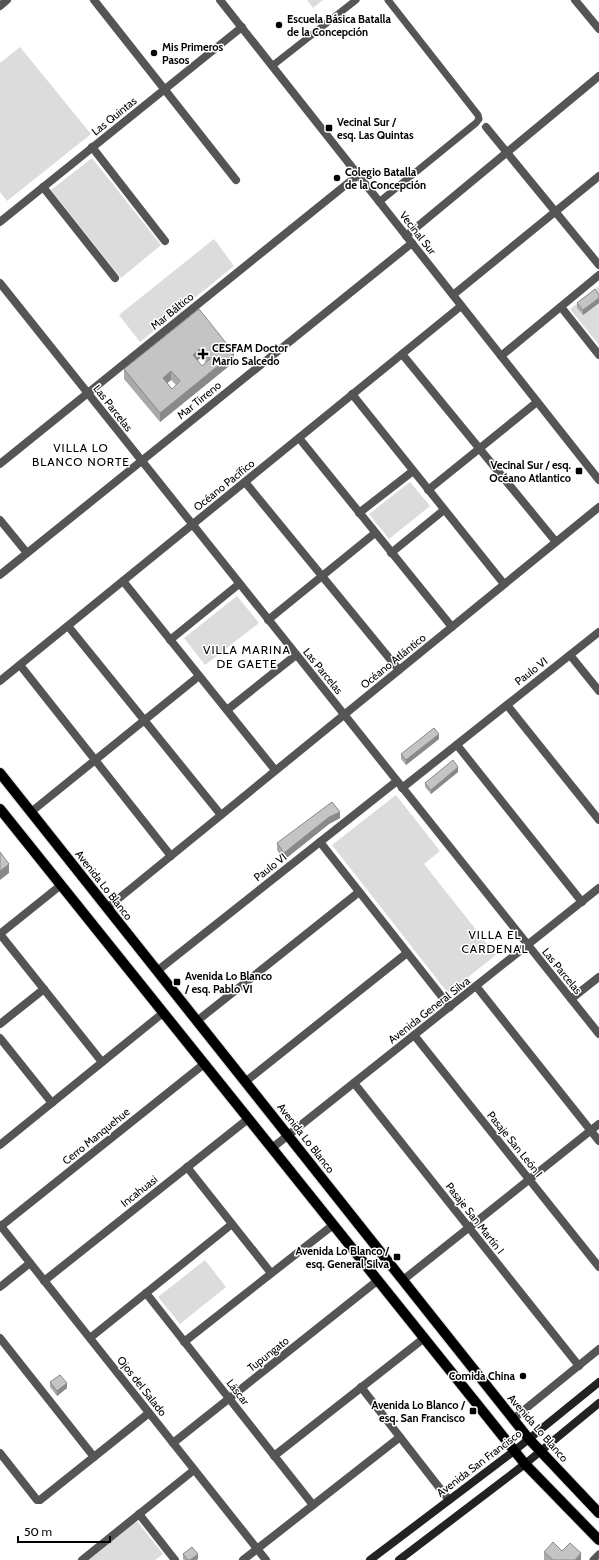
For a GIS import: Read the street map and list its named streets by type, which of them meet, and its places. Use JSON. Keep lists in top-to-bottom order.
{
  "streets": {
    "main road": ["Avenida Lo Blanco"],
    "street": [
      "Las Quintas",
      "Vecinal Sur",
      "Mar Báltico",
      "Mar Tirreno",
      "Las Parcelas",
      "Océano Pacífico",
      "Océano Atlántico",
      "Paulo VI",
      "Avenida General Silva",
      "Cerro Manquehue",
      "Pasaje San León I",
      "Incahuasi",
      "Pasaje San Martín I",
      "Tupungato",
      "Ojos del Salado",
      "Láscar",
      "Avenida San Francisco"
    ]
  },
  "crossings": [
    ["Las Quintas", "Vecinal Sur"],
    ["Vecinal Sur", "Mar Báltico"],
    ["Vecinal Sur", "Mar Tirreno"],
    ["Vecinal Sur", "Océano Pacífico"],
    ["Mar Báltico", "Las Parcelas"],
    ["Mar Tirreno", "Las Parcelas"],
    ["Las Parcelas", "Océano Pacífico"],
    ["Las Parcelas", "Océano Atlántico"],
    ["Las Parcelas", "Paulo VI"],
    ["Las Parcelas", "Avenida General Silva"],
    ["Océano Atlántico", "Avenida Lo Blanco"],
    ["Paulo VI", "Avenida Lo Blanco"],
    ["Avenida Lo Blanco", "Avenida General Silva"],
    ["Avenida Lo Blanco", "Avenida San Francisco"],
    ["Avenida General Silva", "Pasaje San León I"],
    ["Avenida General Silva", "Pasaje San Martín I"],
    ["Cerro Manquehue", "Ojos del Salado"],
    ["Incahuasi", "Ojos del Salado"],
    ["Tupungato", "Ojos del Salado"],
    ["Tupungato", "Láscar"]
  ],
  "districts": ["VILLA LO BLANCO NORTE", "VILLA MARINA DE GAETE", "VILLA EL CARDENAL"],
  "places": {
    "other": [
      "Escuela Básica Batalla de la Concepción",
      "Mis Primeros Pasos",
      "Colegio Batalla de la Concepción",
      "Comida China"
    ],
    "transit": [
      "Vecinal Sur / esq. Las Quintas",
      "Vecinal Sur / esq. Océano Atlantico",
      "Avenida Lo Blanco / esq. Pablo VI",
      "Avenida Lo Blanco / esq. General Silva",
      "Avenida Lo Blanco / esq. San Francisco"
    ],
    "health": ["CESFAM Doctor Mario Salcedo"]
  },
  "scale_bar": "50 m"
}
